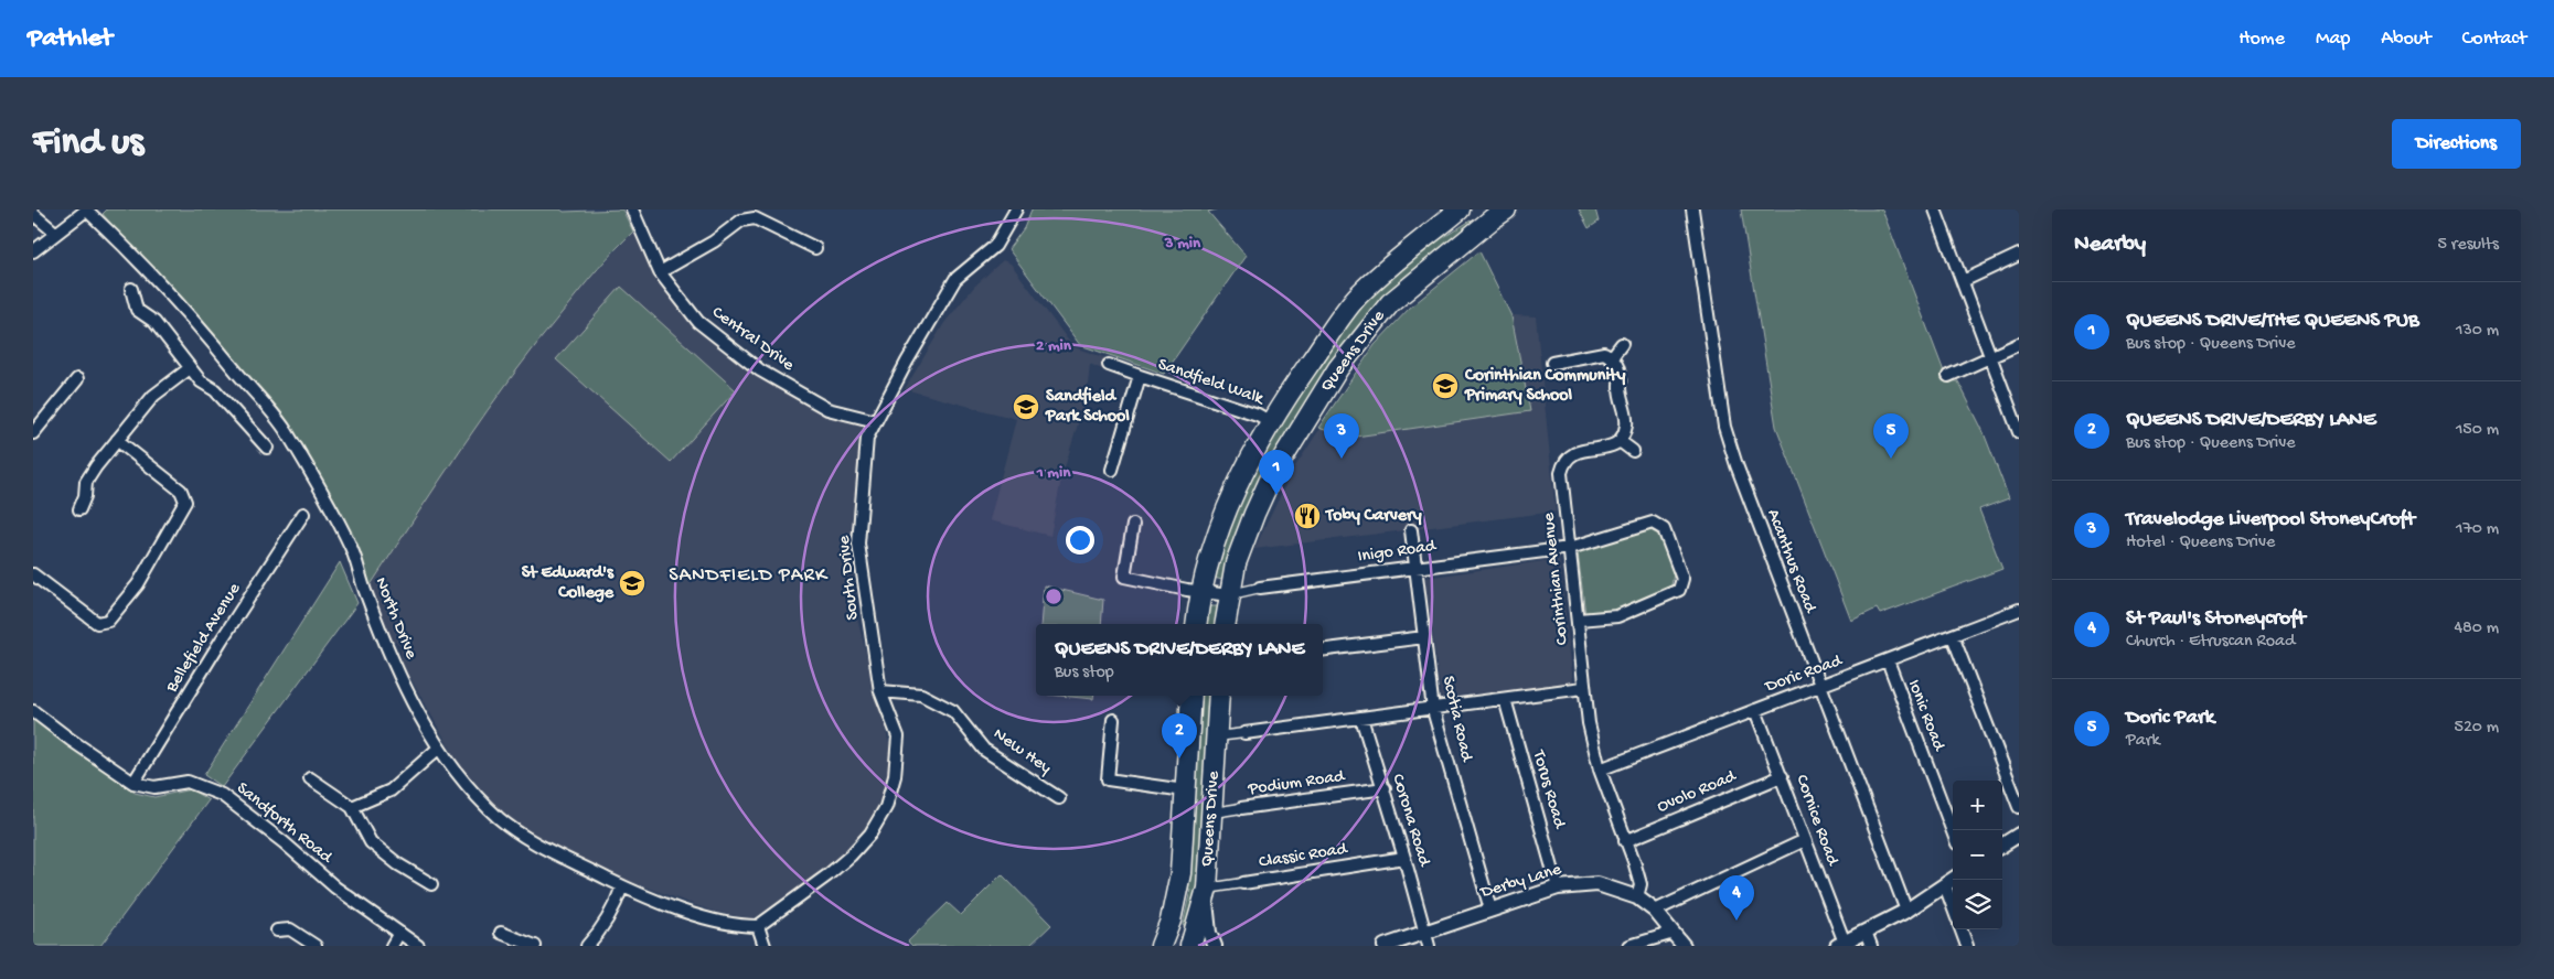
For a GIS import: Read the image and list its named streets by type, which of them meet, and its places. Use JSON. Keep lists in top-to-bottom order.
{
  "streets": {
    "highway": ["Queens Drive"],
    "street": [
      "Central Drive",
      "Sandfield Walk",
      "Inigo Road",
      "Acanthus Road",
      "South Drive",
      "Corinthian Avenue",
      "North Drive",
      "Bellefield Avenue",
      "Doric Road",
      "Ionic Road",
      "Scotia Road",
      "New Hey",
      "Podium Road",
      "Torus Road",
      "Ovolo Road",
      "Corona Road",
      "Cornice Road",
      "Sandforth Road",
      "Classic Road",
      "Derby Lane"
    ]
  },
  "crossings": [
    ["Central Drive", "South Drive"],
    ["Queens Drive", "Sandfield Walk"],
    ["Queens Drive", "Inigo Road"],
    ["Queens Drive", "Podium Road"],
    ["Queens Drive", "Classic Road"],
    ["Inigo Road", "Corinthian Avenue"],
    ["Inigo Road", "Scotia Road"],
    ["Acanthus Road", "Doric Road"],
    ["South Drive", "North Drive"],
    ["South Drive", "New Hey"],
    ["Corinthian Avenue", "Doric Road"],
    ["Corinthian Avenue", "Ovolo Road"],
    ["Corinthian Avenue", "Derby Lane"],
    ["Bellefield Avenue", "Sandforth Road"],
    ["Doric Road", "Ionic Road"],
    ["Doric Road", "Cornice Road"],
    ["Scotia Road", "Derby Lane"],
    ["Podium Road", "Corona Road"],
    ["Torus Road", "Derby Lane"],
    ["Ovolo Road", "Cornice Road"],
    ["Corona Road", "Classic Road"],
    ["Corona Road", "Derby Lane"]
  ],
  "districts": ["SANDFIELD PARK"],
  "places": {
    "school or university": ["Corinthian Community Primary School", "Sandfield Park School", "St Edward's College"],
    "restaurant": ["Toby Carvery"]
  },
  "page": {
    "header": "Pathlet",
    "nav": [
      "Home",
      "Map",
      "About",
      "Contact"
    ],
    "buttons": "Directions",
    "title": "Find us",
    "heading": ["Nearby", "5 results"],
    "list": [
      {
        "mark": "1",
        "name": "QUEENS DRIVE/THE QUEENS PUB",
        "note": "Bus stop · Queens Drive",
        "value": "130 m"
      },
      {
        "mark": "2",
        "name": "QUEENS DRIVE/DERBY LANE",
        "note": "Bus stop · Queens Drive",
        "value": "150 m"
      },
      {
        "mark": "3",
        "name": "Travelodge Liverpool StoneyCroft",
        "note": "Hotel · Queens Drive",
        "value": "170 m"
      },
      {
        "mark": "4",
        "name": "St Paul's Stoneycroft",
        "note": "Church · Etruscan Road",
        "value": "480 m"
      },
      {
        "mark": "5",
        "name": "Doric Park",
        "note": "Park",
        "value": "520 m"
      }
    ],
    "pins": [
      "3",
      "5",
      "1",
      "2",
      "4"
    ],
    "popup": ["QUEENS DRIVE/DERBY LANE", "Bus stop"],
    "map_buttons": ["+", "−"]
  },
  "rings": ["3 min", "2 min", "1 min"]
}
